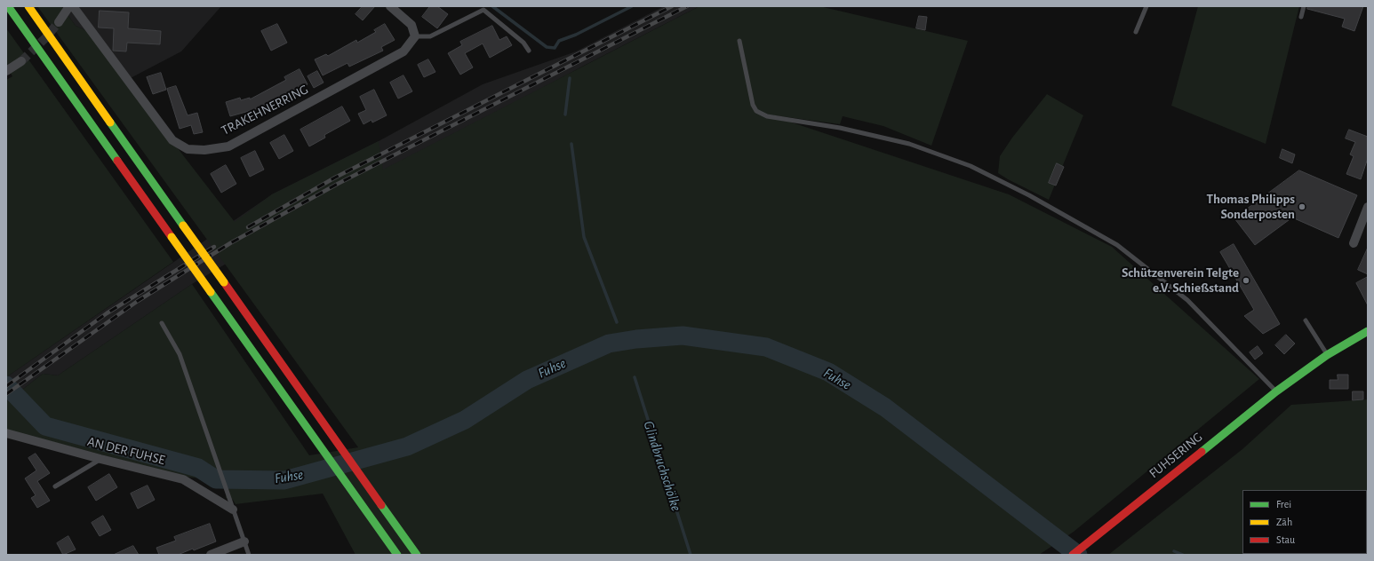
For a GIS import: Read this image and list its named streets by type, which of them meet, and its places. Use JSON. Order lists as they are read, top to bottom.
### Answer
{
  "streets": {
    "main road": ["FUHSERING"],
    "street": ["TRAKEHNERRING", "AN DER FUHSE"]
  },
  "water": ["Fuhse", "Glindbruchschölke"],
  "places": ["Thomas Philipps Sonderposten", "Schützenverein Telgte e.V. Schießstand"],
  "legend": ["Frei", "Zäh", "Stau"]
}
